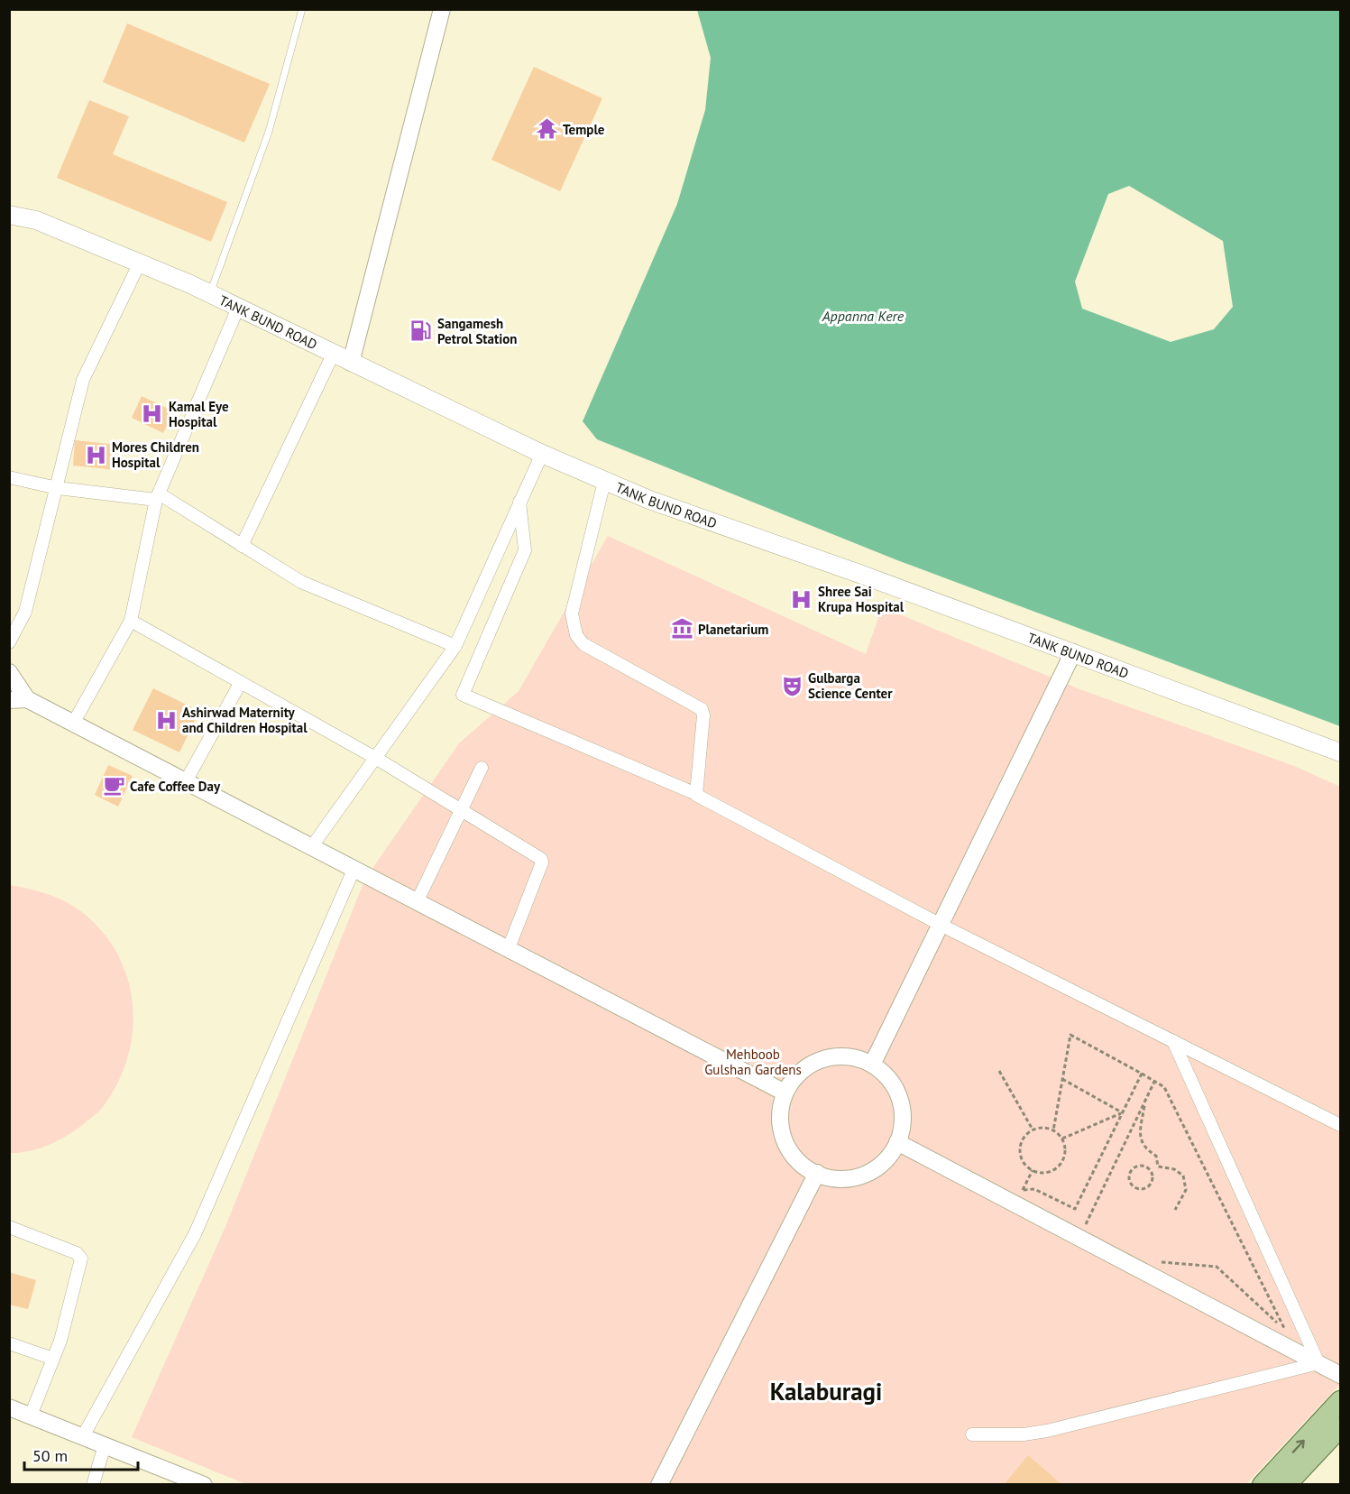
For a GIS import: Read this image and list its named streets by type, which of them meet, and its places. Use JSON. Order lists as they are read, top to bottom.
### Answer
{
  "streets": {
    "main road": ["TANK BUND ROAD"]
  },
  "districts": ["Kalaburagi"],
  "water": ["Appanna Kere"],
  "parks": ["Mehboob Gulshan Gardens"],
  "places": {
    "temple": ["Temple"],
    "fuel station": ["Sangamesh Petrol Station"],
    "hospital": [
      "Kamal Eye Hospital",
      "Mores Children Hospital",
      "Shree Sai Krupa Hospital",
      "Ashirwad Maternity and Children Hospital"
    ],
    "museum": ["Planetarium"],
    "theatre": ["Gulbarga Science Center"],
    "cafe": ["Cafe Coffee Day"]
  },
  "scale_bar": "50 m"
}
